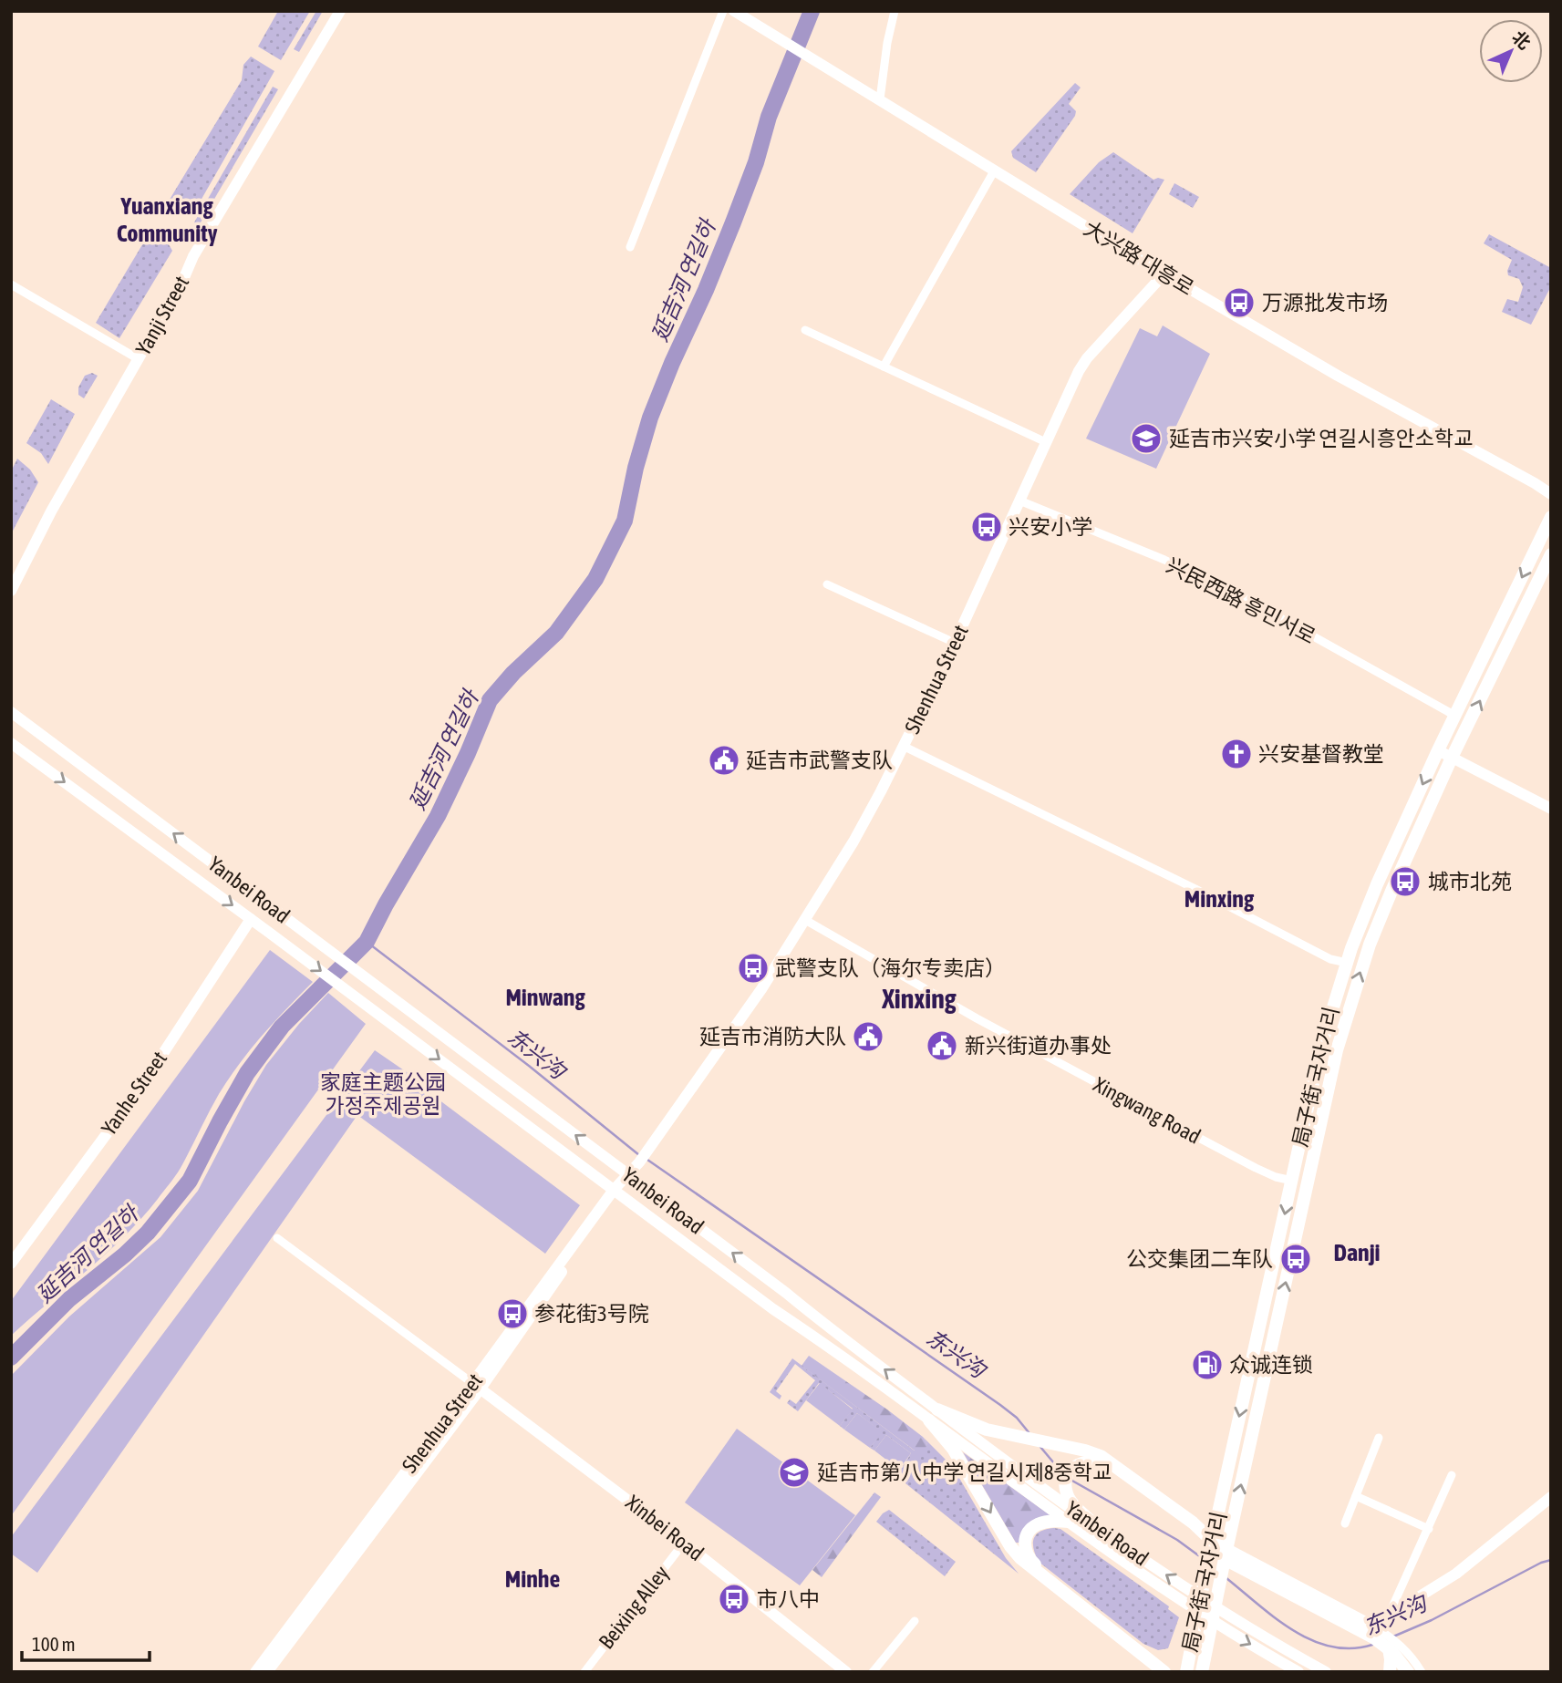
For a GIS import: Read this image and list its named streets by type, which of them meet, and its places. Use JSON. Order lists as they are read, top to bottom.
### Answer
{
  "streets": {
    "main road": [
      "大兴路 대흥로",
      "Yanji Street",
      "Shenhua Street",
      "Yanbei Road",
      "局子街 국자거리",
      "Yanhe Street",
      "Xinbei Road"
    ],
    "street": ["兴民西路 흥민서로", "Xingwang Road", "Beixing Alley"]
  },
  "crossings": [
    ["大兴路 대흥로", "Shenhua Street"],
    ["兴民西路 흥민서로", "Shenhua Street"],
    ["兴民西路 흥민서로", "局子街 국자거리"],
    ["Shenhua Street", "Yanbei Road"],
    ["Shenhua Street", "Xingwang Road"],
    ["Shenhua Street", "Xinbei Road"],
    ["Yanbei Road", "Yanhe Street"],
    ["局子街 국자거리", "Xingwang Road"],
    ["Xinbei Road", "Beixing Alley"]
  ],
  "districts": [
    "Yuanxiang Community",
    "Minxing",
    "Minwang",
    "Xinxing",
    "Danji",
    "Minhe"
  ],
  "water": ["延吉河 연길하", "东兴沟"],
  "parks": ["家庭主题公园 가정주제공원"],
  "places": {
    "bus stop": [
      "万源批发市场",
      "兴安小学",
      "城市北苑",
      "武警支队（海尔专卖店）",
      "公交集团二车队",
      "参花街3号院",
      "市八中"
    ],
    "school or university": ["延吉市兴安小学 연길시흥안소학교", "延吉市第八中学 연길시제8중학교"],
    "church": ["兴安基督教堂"],
    "public building": ["延吉市武警支队", "延吉市消防大队", "新兴街道办事处"],
    "fuel station": ["众诚连锁"]
  },
  "scale_bar": "100 m",
  "north": "top right"
}
